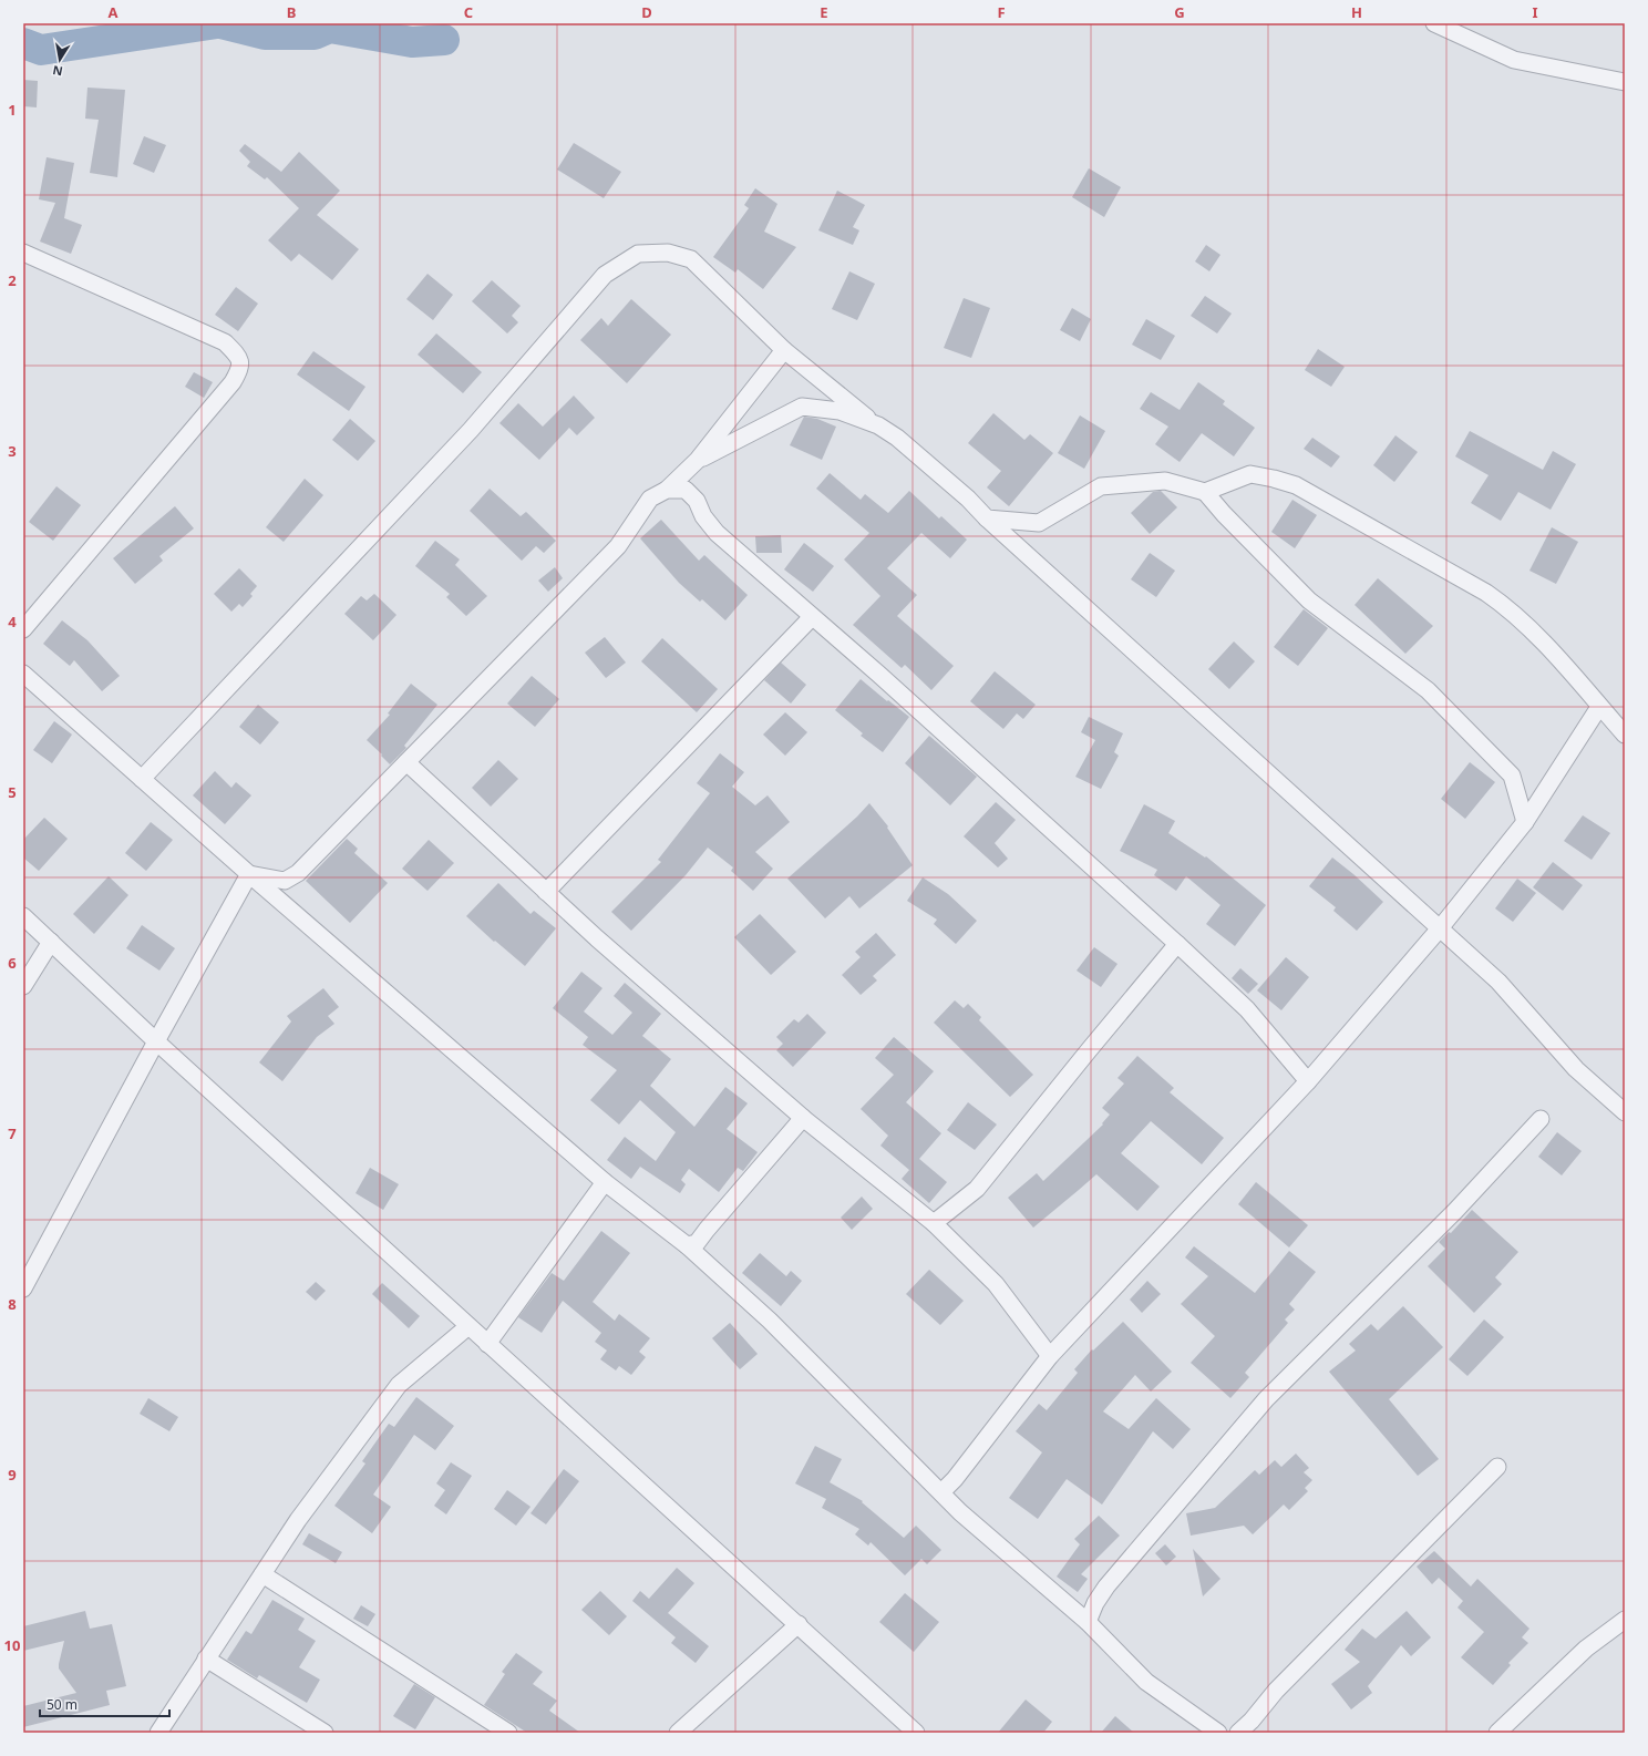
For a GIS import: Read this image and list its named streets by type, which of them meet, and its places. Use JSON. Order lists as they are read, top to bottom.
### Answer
{
  "scale_bar": "50 m",
  "north": "bottom",
  "grid": {
    "columns": [
      "A",
      "B",
      "C",
      "D",
      "E",
      "F",
      "G",
      "H",
      "I"
    ],
    "rows": [
      "1",
      "2",
      "3",
      "4",
      "5",
      "6",
      "7",
      "8",
      "9",
      "10"
    ]
  }
}
